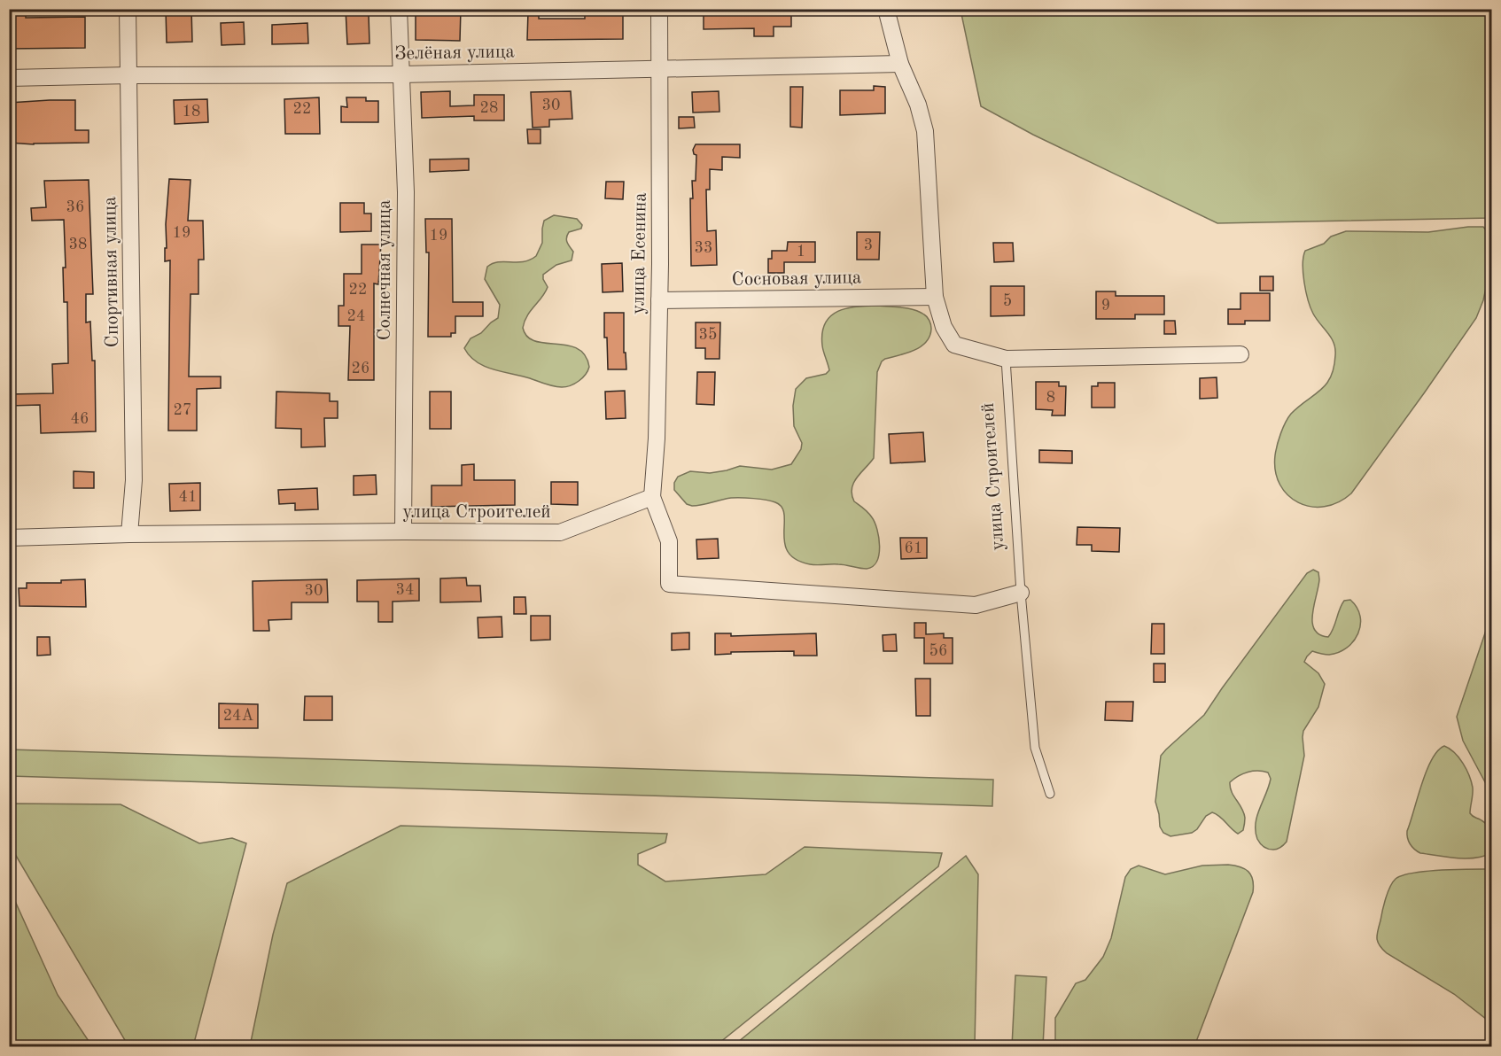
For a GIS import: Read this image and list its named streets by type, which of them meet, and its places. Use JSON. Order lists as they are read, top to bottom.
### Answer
{
  "streets": {
    "street": [
      "Зелёная улица",
      "улица Есенина",
      "Солнечная улица",
      "Спортивная улица",
      "Сосновая улица",
      "улица Строителей"
    ]
  },
  "crossings": [
    ["Зелёная улица", "улица Есенина"],
    ["Зелёная улица", "Солнечная улица"],
    ["Зелёная улица", "Спортивная улица"],
    ["улица Есенина", "Сосновая улица"],
    ["улица Есенина", "улица Строителей"],
    ["Солнечная улица", "улица Строителей"],
    ["Спортивная улица", "улица Строителей"]
  ],
  "house_numbers": [
    "30",
    "28",
    "22",
    "18",
    "36",
    "19",
    "19",
    "38",
    "3",
    "33",
    "1",
    "22",
    "5",
    "9",
    "24",
    "35",
    "26",
    "8",
    "27",
    "46",
    "41",
    "61",
    "34",
    "30",
    "56",
    "24А"
  ]
}
